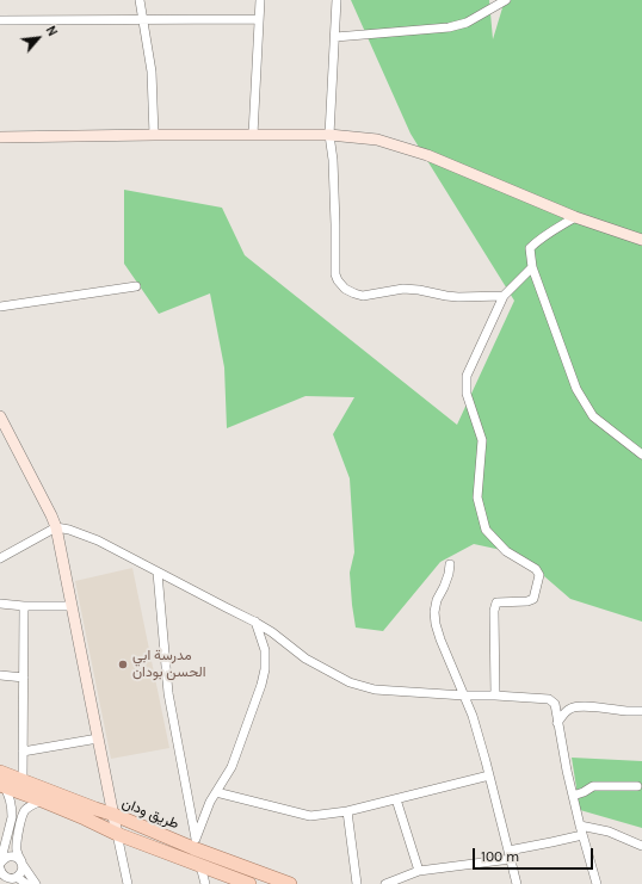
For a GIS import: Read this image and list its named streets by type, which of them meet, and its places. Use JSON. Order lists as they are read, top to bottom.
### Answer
{
  "streets": {
    "main road": ["طريق ودان"]
  },
  "places": ["مدرسة ابي الحسن بودان"],
  "scale_bar": "100 m",
  "north": "top right"
}
